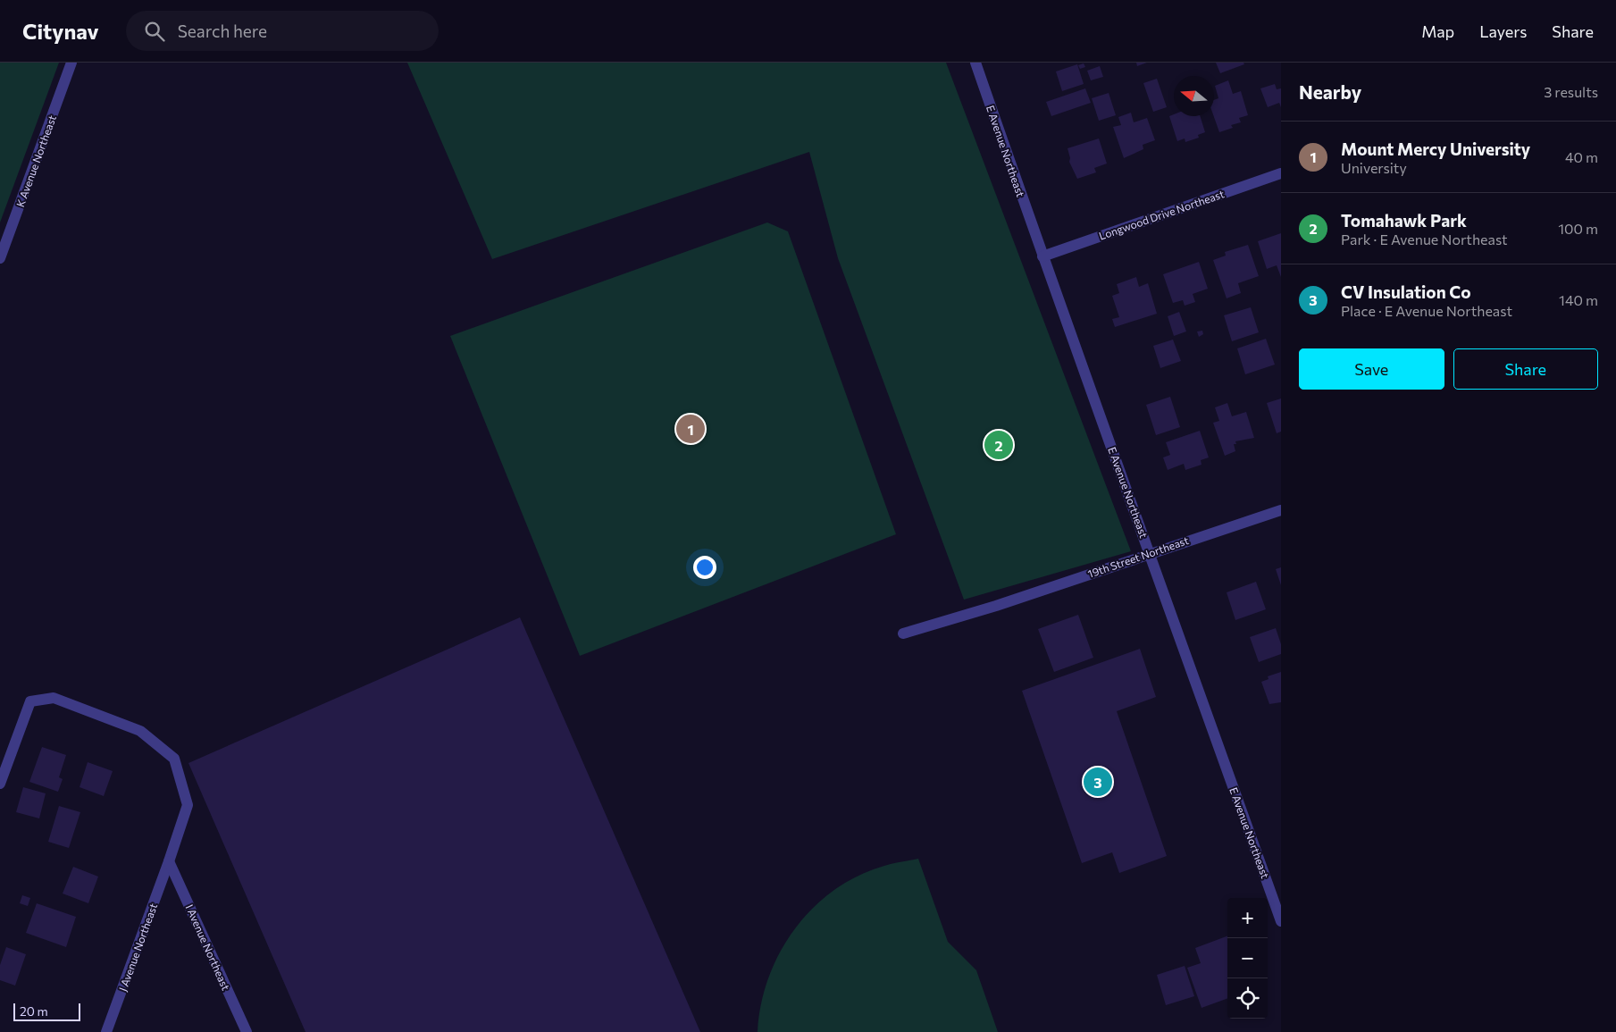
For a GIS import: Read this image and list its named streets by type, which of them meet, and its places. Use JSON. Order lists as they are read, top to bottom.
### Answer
{
  "streets": {
    "street": [
      "E Avenue Northeast",
      "K Avenue Northeast",
      "Longwood Drive Northeast",
      "19th Street Northeast",
      "J Avenue Northeast",
      "I Avenue Northeast"
    ]
  },
  "crossings": [
    ["E Avenue Northeast", "Longwood Drive Northeast"],
    ["E Avenue Northeast", "19th Street Northeast"],
    ["J Avenue Northeast", "I Avenue Northeast"]
  ],
  "scale_bar": "20 m",
  "north": "left",
  "page": {
    "header": "Citynav",
    "search": "Search here",
    "nav": ["Map", "Layers", "Share"],
    "heading": ["Nearby", "3 results"],
    "list": [
      {
        "mark": "1",
        "name": "Mount Mercy University",
        "note": "University",
        "value": "40 m"
      },
      {
        "mark": "2",
        "name": "Tomahawk Park",
        "note": "Park · E Avenue Northeast",
        "value": "100 m"
      },
      {
        "mark": "3",
        "name": "CV Insulation Co",
        "note": "Place · E Avenue Northeast",
        "value": "140 m"
      }
    ],
    "buttons": ["Save", "Share"],
    "pins": ["1", "2", "3"],
    "map_buttons": ["+", "−"],
    "scale": "20 m"
  }
}
